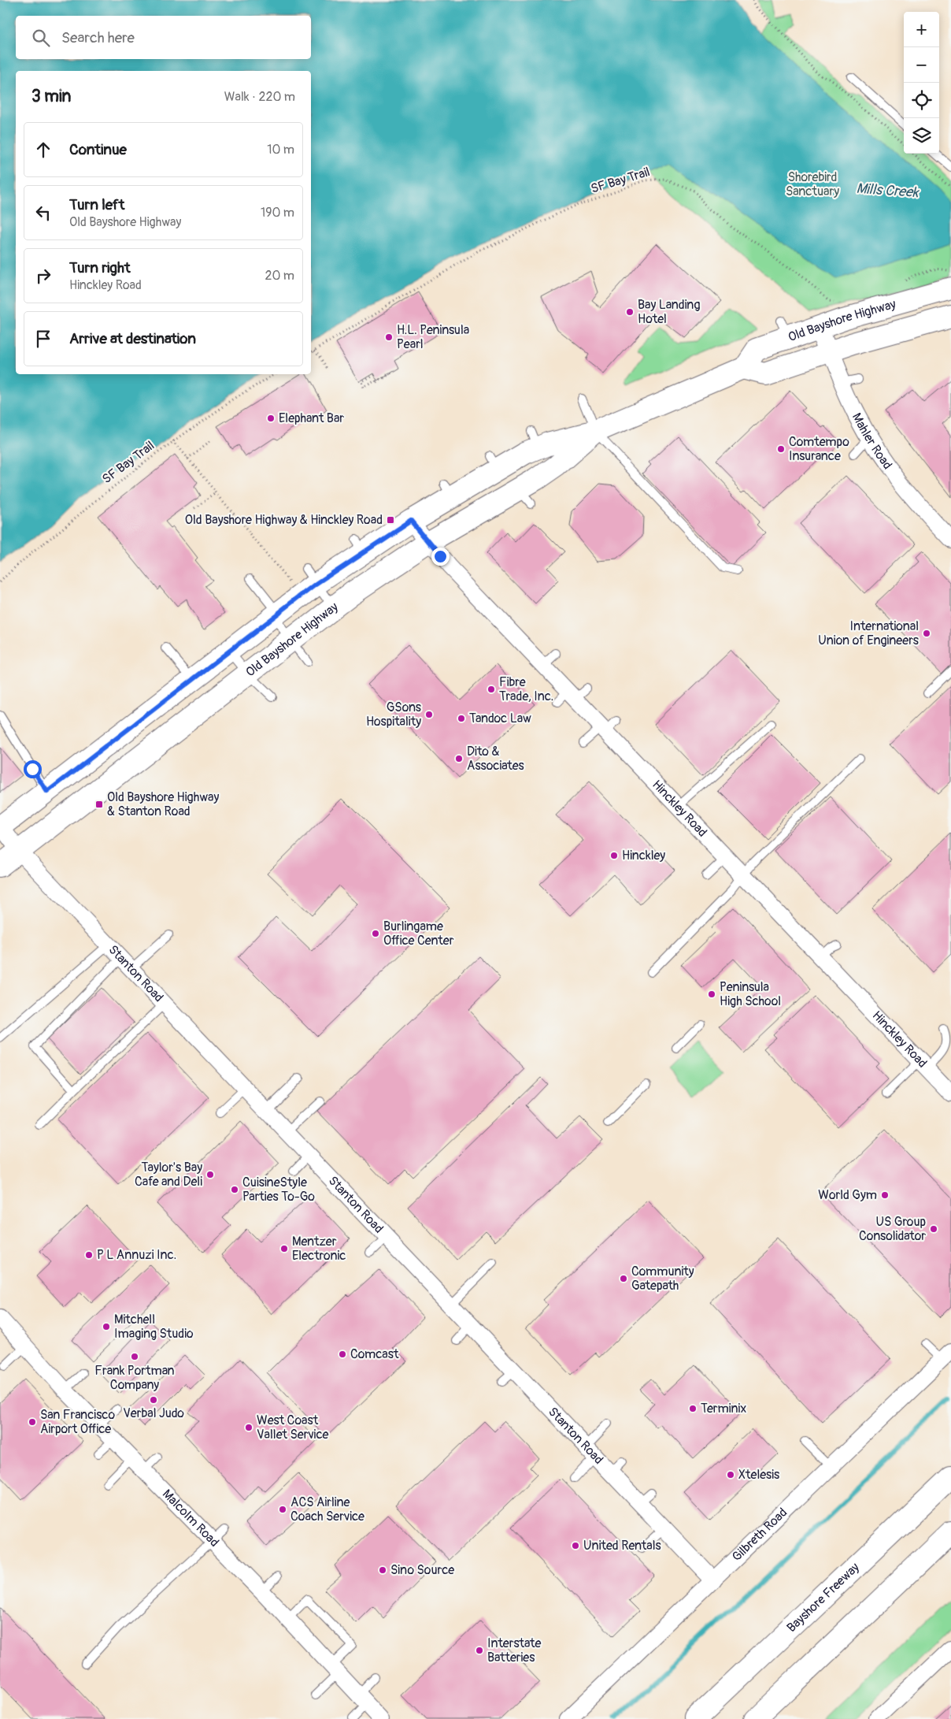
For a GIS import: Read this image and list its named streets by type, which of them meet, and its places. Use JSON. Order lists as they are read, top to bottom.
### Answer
{
  "streets": {
    "main road": ["Old Bayshore Highway", "Bayshore Freeway"],
    "street": [
      "Mahler Road",
      "Hinckley Road",
      "Stanton Road",
      "Malcolm Road",
      "Gilbreth Road"
    ],
    "path": ["SF Bay Trail"]
  },
  "crossings": [
    ["Old Bayshore Highway", "Mahler Road"],
    ["Old Bayshore Highway", "Hinckley Road"],
    ["Old Bayshore Highway", "Stanton Road"],
    ["Stanton Road", "Gilbreth Road"]
  ],
  "water": ["Mills Creek"],
  "parks": ["Shorebird Sanctuary"],
  "places": {
    "other": [
      "Bay Landing Hotel",
      "H.L. Peninsula Pearl",
      "Elephant Bar",
      "Comtempo Insurance",
      "International Union of Engineers",
      "Fibre Trade, Inc.",
      "GSons Hospitality",
      "Tandoc Law",
      "Dito & Associates",
      "Hinckley",
      "Burlingame Office Center",
      "Peninsula High School",
      "Taylor's Bay Cafe and Deli",
      "CuisineStyle Parties To-Go",
      "World Gym",
      "US Group Consolidator",
      "Mentzer Electronic",
      "P L Annuzi Inc.",
      "Community Gatepath",
      "Mitchell Imaging Studio",
      "Comcast",
      "Frank Portman Company",
      "Verbal Judo",
      "Terminix",
      "San Francisco Airport Office",
      "West Coast Vallet Service",
      "Xtelesis",
      "ACS Airline Coach Service",
      "United Rentals",
      "Sino Source",
      "Interstate Batteries"
    ],
    "transit": ["Old Bayshore Highway & Hinckley Road", "Old Bayshore Highway & Stanton Road"]
  },
  "page": {
    "map_buttons": ["+", "−"],
    "search": "Search here",
    "heading": ["3 min", "Walk · 220 m"],
    "list": [
      ["Continue", "10 m"],
      ["Turn left", "Old Bayshore Highway", "190 m"],
      ["Turn right", "Hinckley Road", "20 m"],
      "Arrive at destination"
    ]
  }
}
